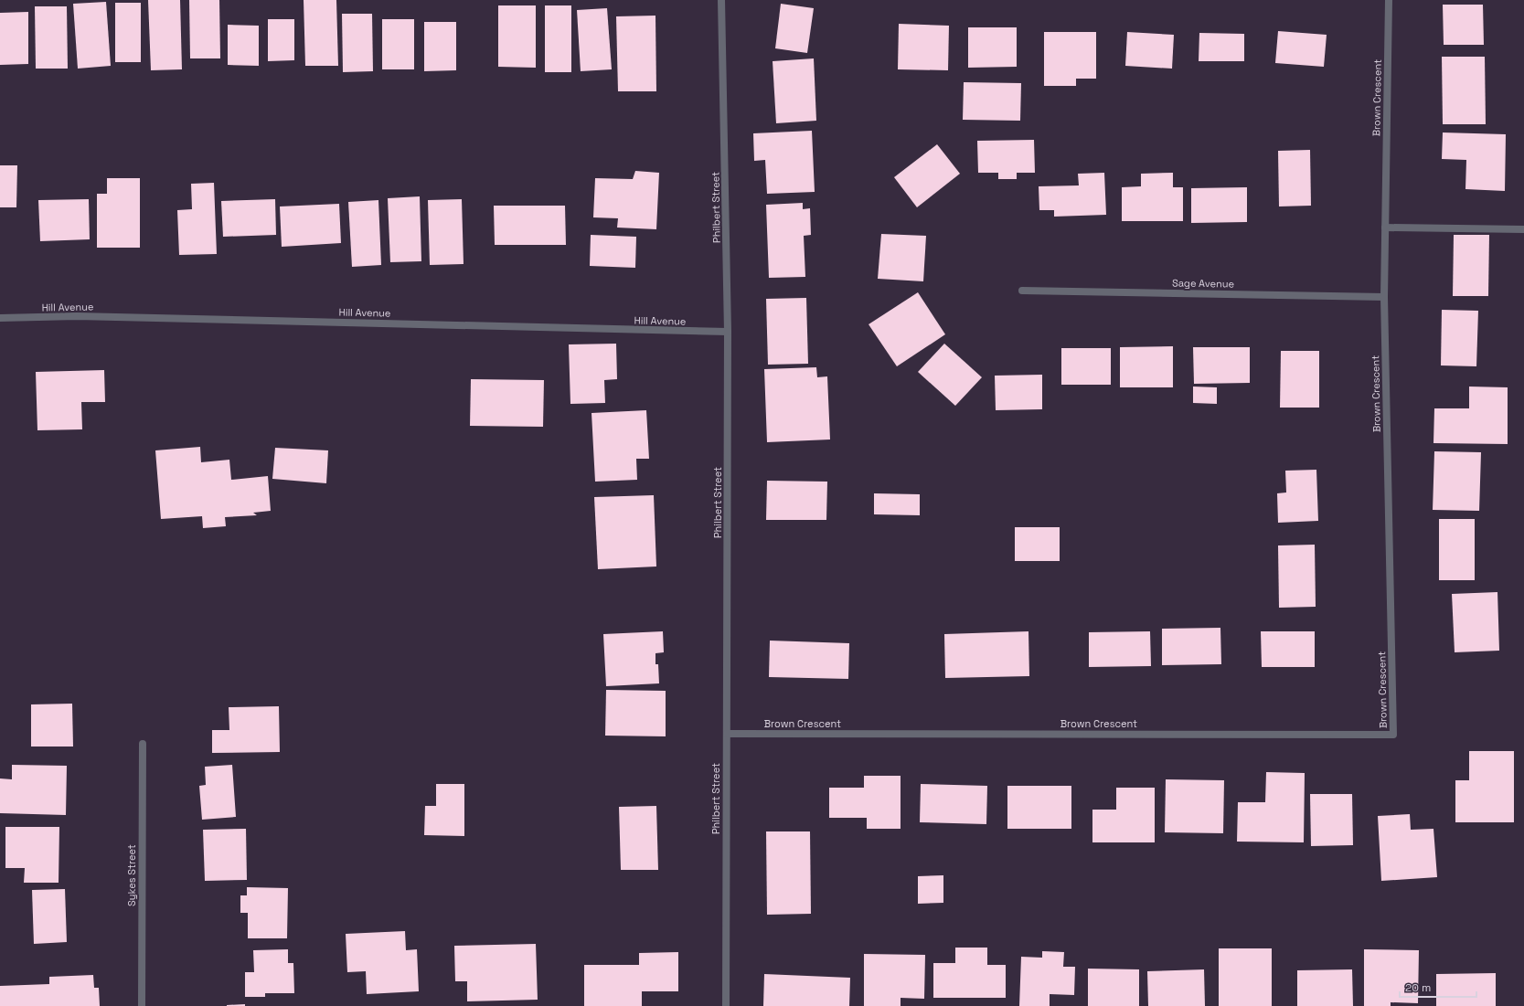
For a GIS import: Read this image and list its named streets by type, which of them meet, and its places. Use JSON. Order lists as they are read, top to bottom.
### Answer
{
  "streets": {
    "street": [
      "Brown Crescent",
      "Philbert Street",
      "Sage Avenue",
      "Hill Avenue",
      "Sykes Street"
    ]
  },
  "crossings": [
    ["Brown Crescent", "Philbert Street"],
    ["Brown Crescent", "Sage Avenue"],
    ["Philbert Street", "Hill Avenue"]
  ],
  "scale_bar": "20 m"
}
